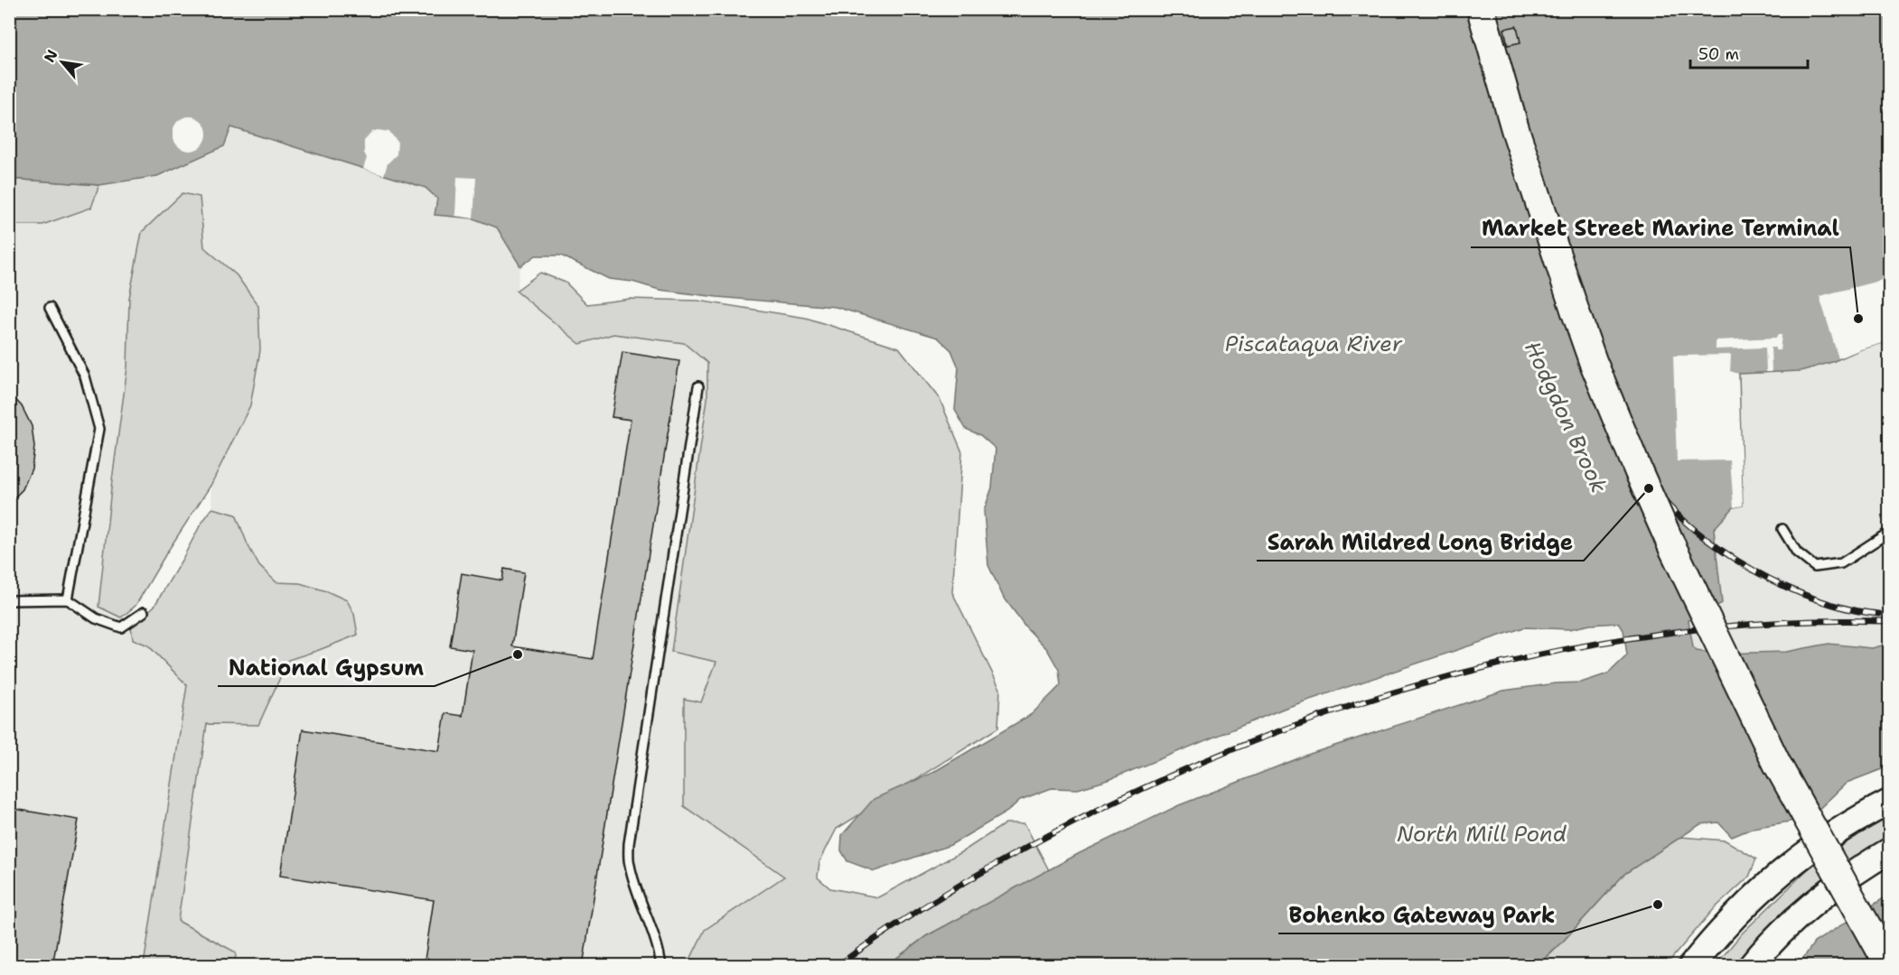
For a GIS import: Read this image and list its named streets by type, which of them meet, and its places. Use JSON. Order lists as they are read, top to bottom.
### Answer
{
  "water": ["Piscataqua River", "Hodgdon Brook", "North Mill Pond"],
  "places": [
    "Market Street Marine Terminal",
    "Sarah Mildred Long Bridge",
    "National Gypsum",
    "Bohenko Gateway Park"
  ],
  "scale_bar": "50 m",
  "north": "top left"
}
